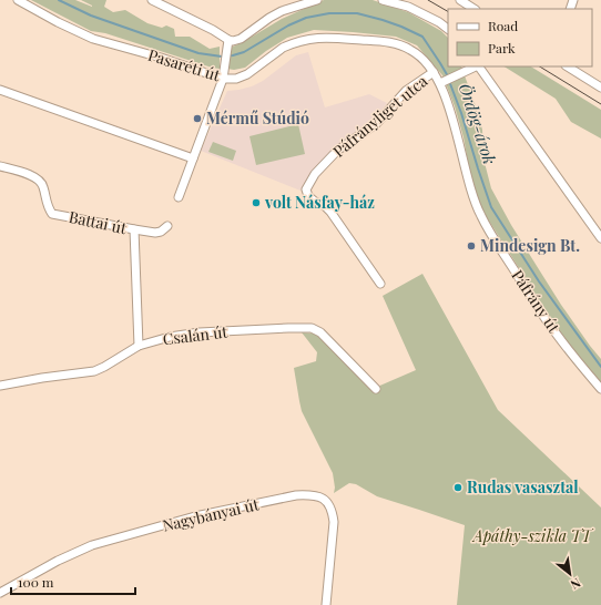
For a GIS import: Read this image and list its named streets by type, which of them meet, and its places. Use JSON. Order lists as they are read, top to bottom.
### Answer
{
  "streets": {
    "street": [
      "Pasaréti út",
      "Páfrányliget utca",
      "Battai út",
      "Páfrány út",
      "Csalán út",
      "Nagybányai út"
    ]
  },
  "crossings": [
    ["Pasaréti út", "Páfrányliget utca"],
    ["Pasaréti út", "Páfrány út"],
    ["Battai út", "Csalán út"]
  ],
  "water": ["Ördög-árok"],
  "parks": ["Apáthy-szikla TT"],
  "places": [
    "Mérmű Stúdió",
    "volt Násfay-ház",
    "Mindesign Bt.",
    "Rudas vasasztal"
  ],
  "legend": ["Road", "Park"],
  "scale_bar": "100 m",
  "north": "bottom right"
}
